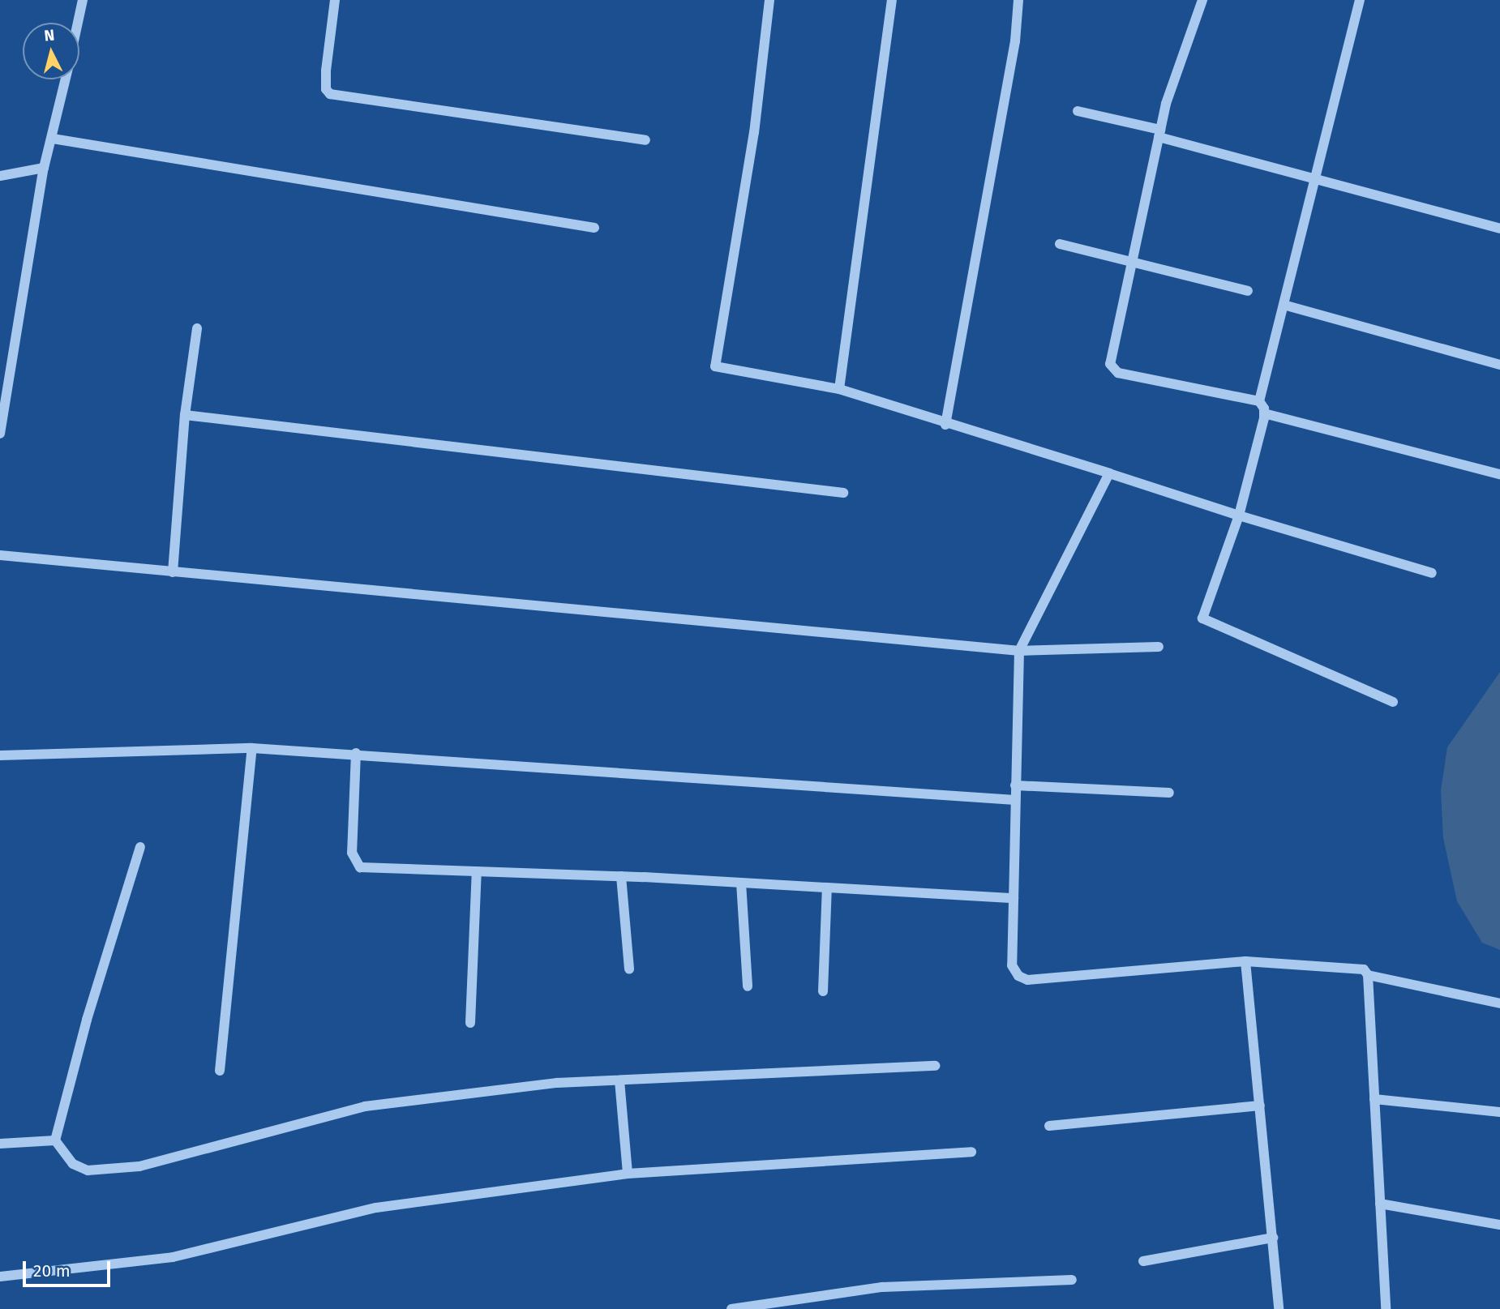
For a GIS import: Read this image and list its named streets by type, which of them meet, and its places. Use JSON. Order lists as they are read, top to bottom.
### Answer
{
  "scale_bar": "20 m",
  "north": "top"
}
